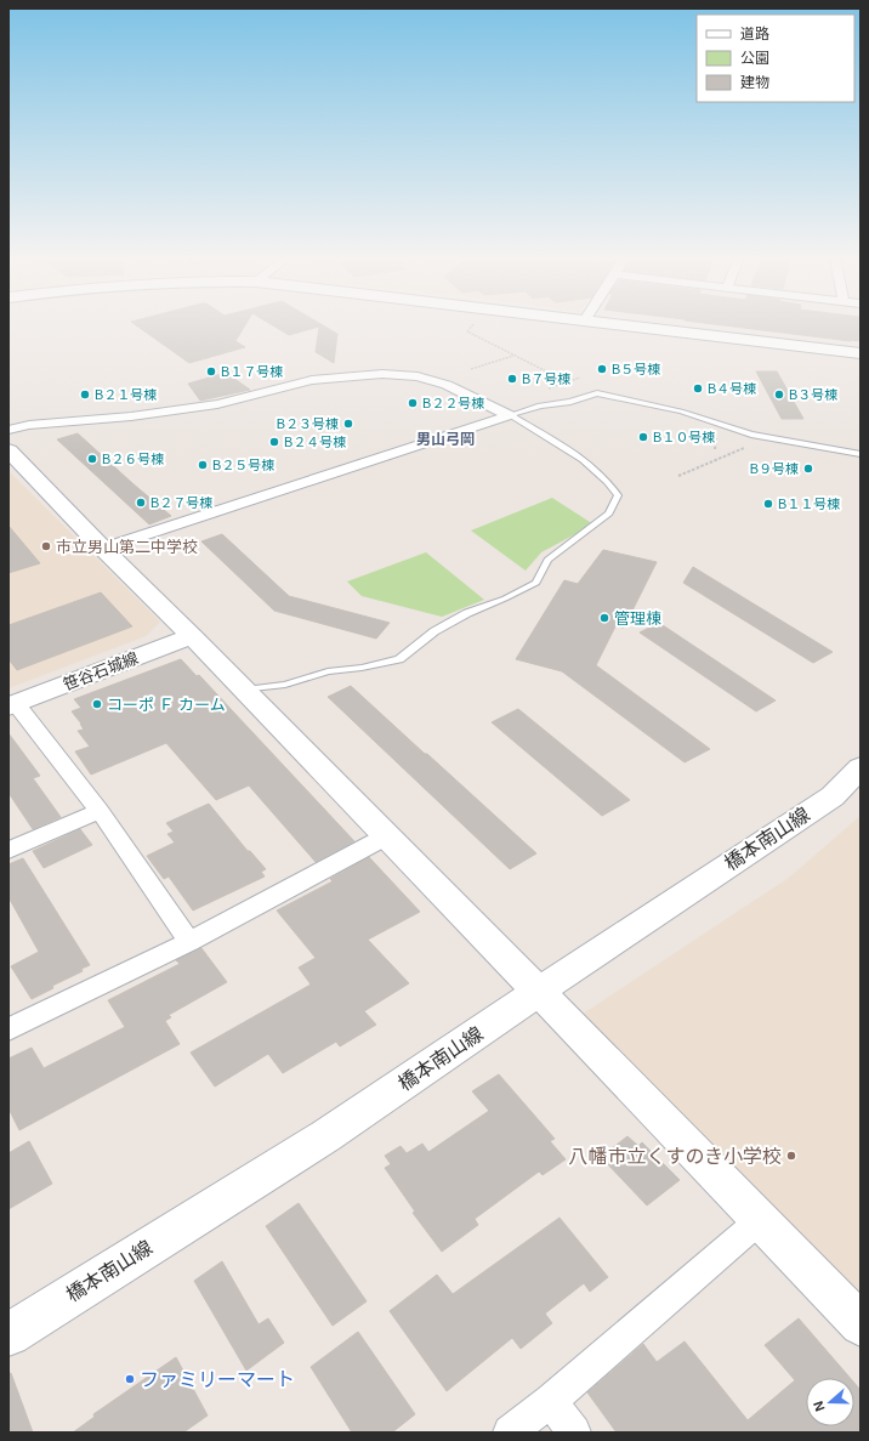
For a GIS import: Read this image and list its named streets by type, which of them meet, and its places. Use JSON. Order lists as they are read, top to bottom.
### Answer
{
  "streets": {
    "street": ["笹谷石城線", "橋本南山線"]
  },
  "districts": ["男山弓岡"],
  "places": [
    "B５号棟",
    "B１７号棟",
    "B７号棟",
    "B４号棟",
    "B２１号棟",
    "B３号棟",
    "B２２号棟",
    "B２３号棟",
    "B１０号棟",
    "B２４号棟",
    "B２６号棟",
    "B２５号棟",
    "B９号棟",
    "B２７号棟",
    "B１１号棟",
    "市立男山第二中学校",
    "管理棟",
    "コーポ Ｆ カーム",
    "八幡市立くすのき小学校",
    "ファミリーマート"
  ],
  "legend": ["道路", "公園", "建物"],
  "north": "left"
}
